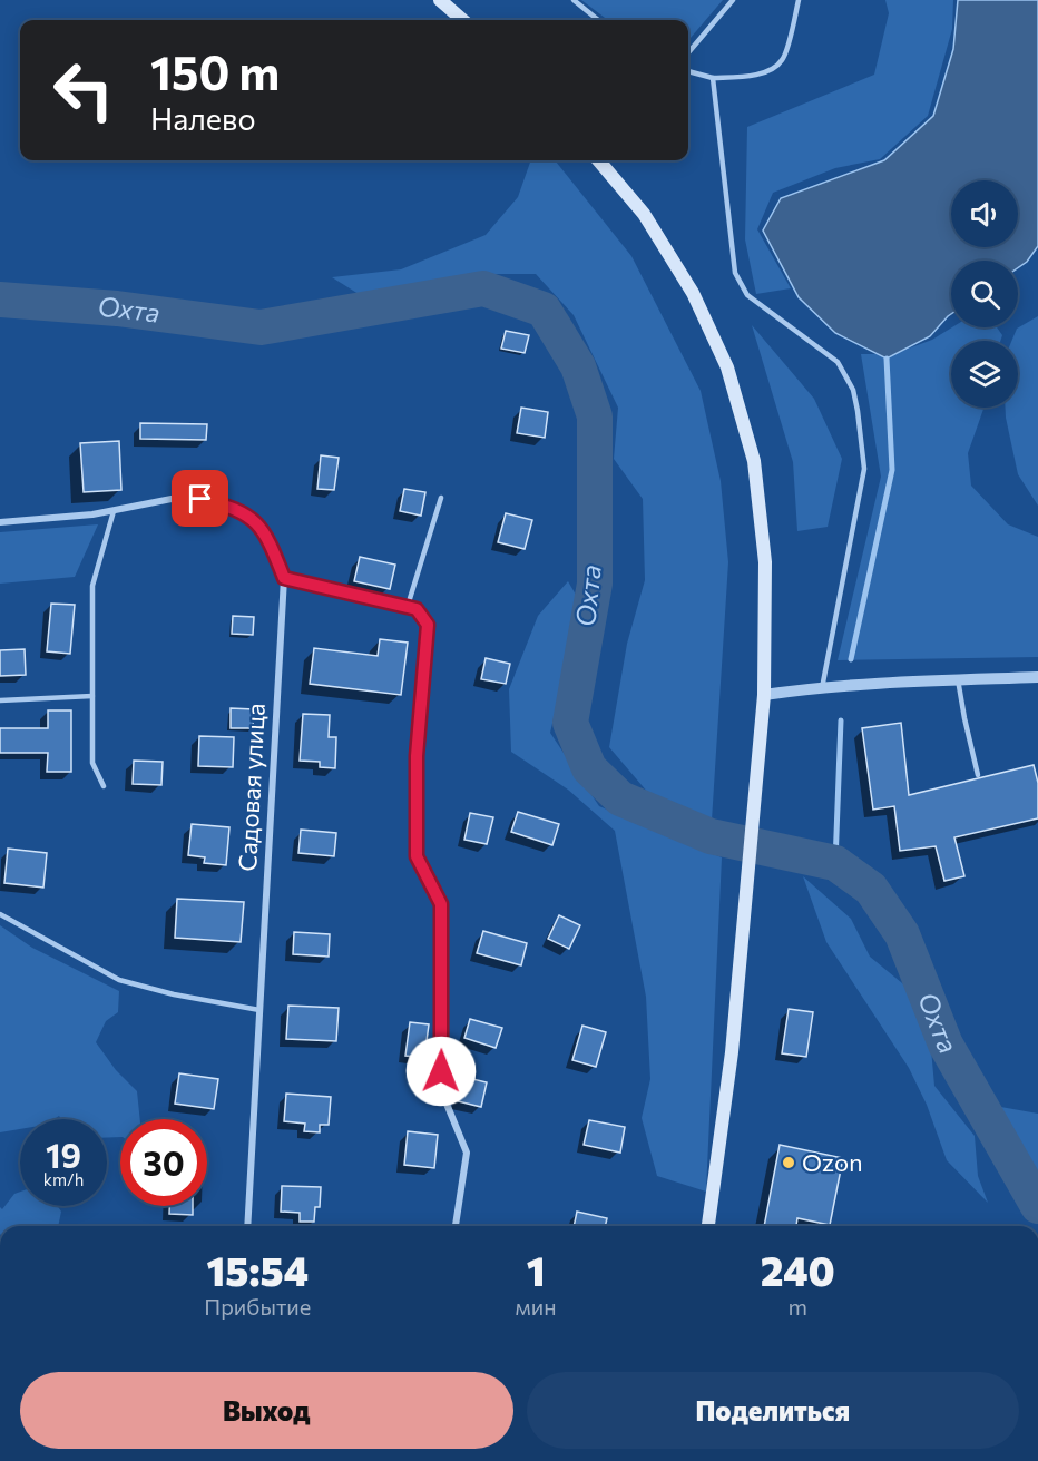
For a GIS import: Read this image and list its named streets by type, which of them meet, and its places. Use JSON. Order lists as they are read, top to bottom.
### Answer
{
  "streets": {
    "street": ["Садовая улица"]
  },
  "water": ["Охта"],
  "places": ["Ozon"],
  "page": {
    "turn": ["150 m", "Налево"],
    "speed": "19 km/h",
    "limit": "30",
    "eta": [
      "15:54",
      "Прибытие",
      "1",
      "мин",
      "240",
      "m"
    ],
    "buttons": ["Выход", "Поделиться"]
  }
}
